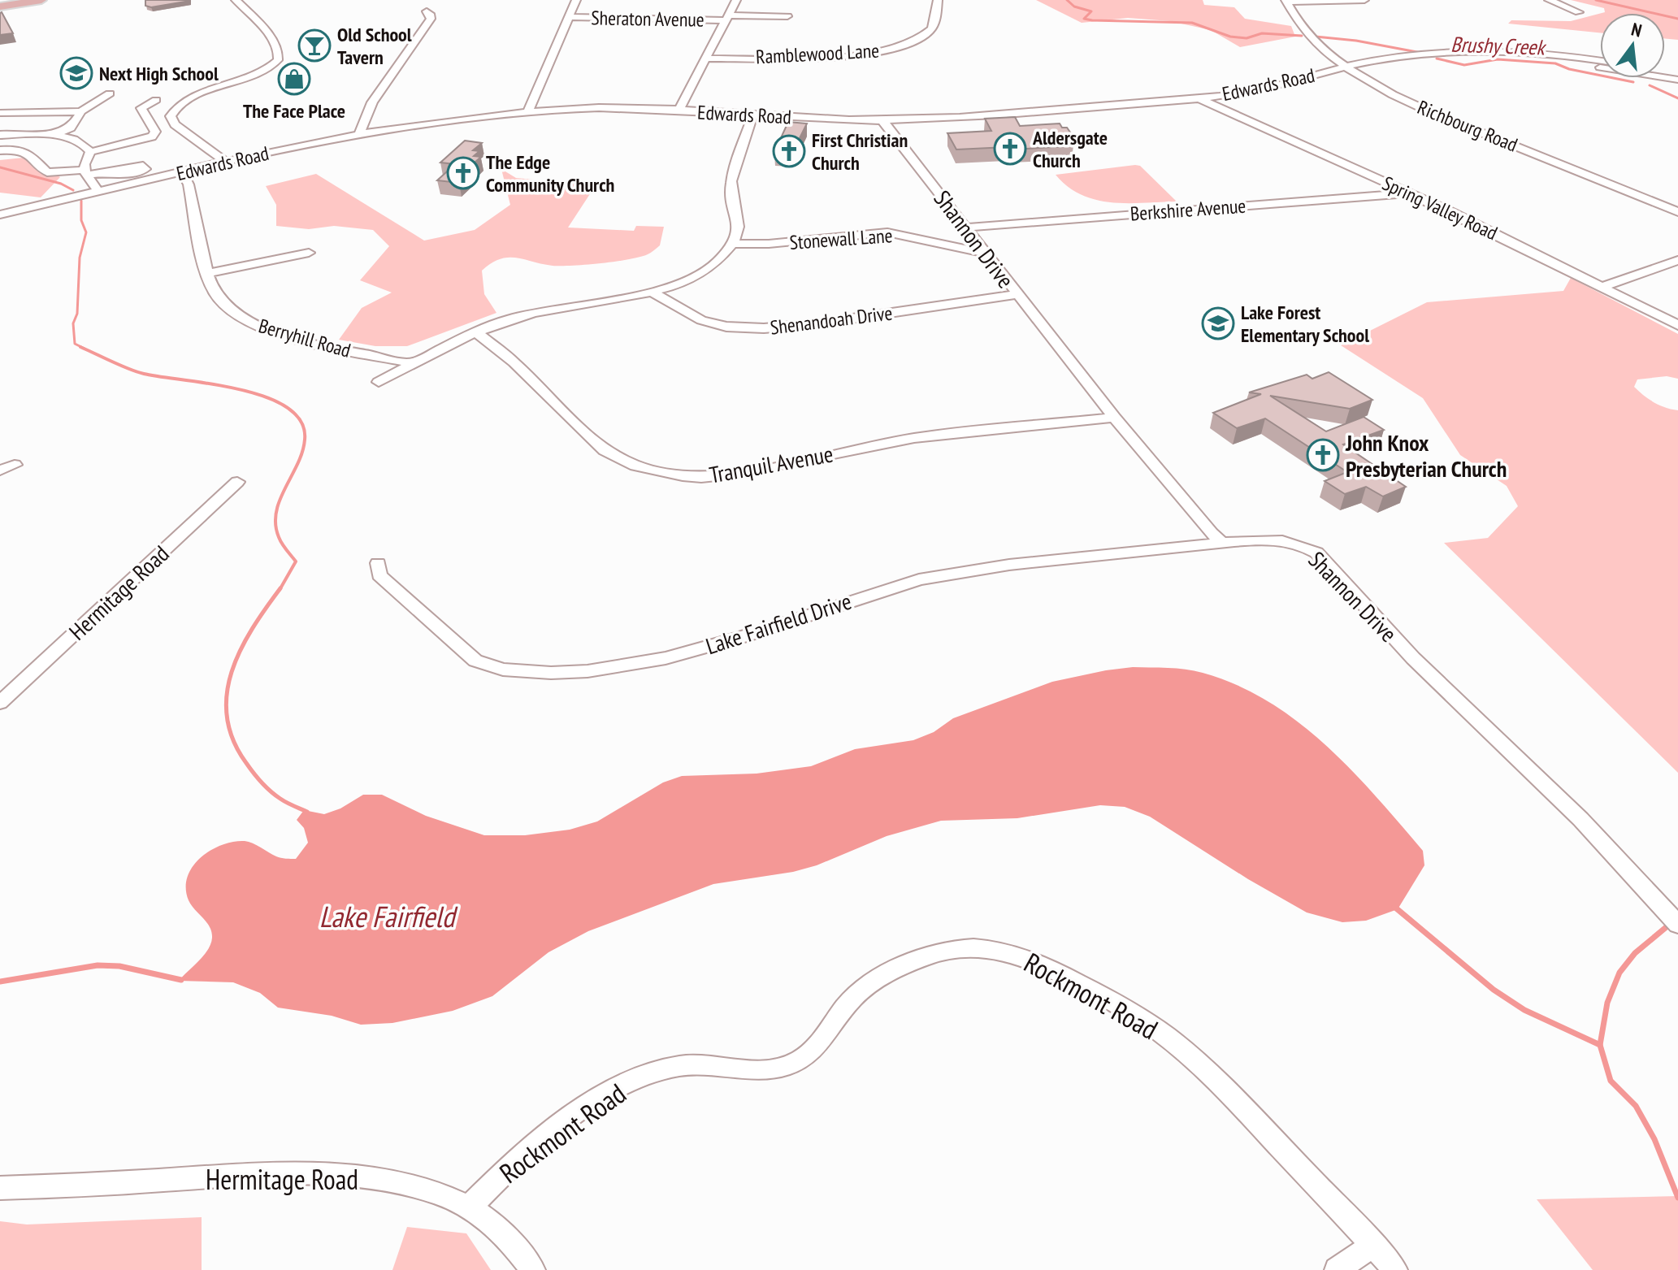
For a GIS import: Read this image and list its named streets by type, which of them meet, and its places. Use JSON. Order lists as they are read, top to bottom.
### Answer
{
  "streets": {
    "street": [
      "Sheraton Avenue",
      "Ramblewood Lane",
      "Edwards Road",
      "Richbourg Road",
      "Spring Valley Road",
      "Berkshire Avenue",
      "Stonewall Lane",
      "Shannon Drive",
      "Shenandoah Drive",
      "Berryhill Road",
      "Tranquil Avenue",
      "Hermitage Road",
      "Lake Fairfield Drive",
      "Rockmont Road"
    ]
  },
  "crossings": [
    ["Edwards Road", "Richbourg Road"],
    ["Edwards Road", "Spring Valley Road"],
    ["Edwards Road", "Shannon Drive"],
    ["Edwards Road", "Berryhill Road"],
    ["Spring Valley Road", "Berkshire Avenue"],
    ["Berkshire Avenue", "Shannon Drive"],
    ["Stonewall Lane", "Shannon Drive"],
    ["Shannon Drive", "Shenandoah Drive"],
    ["Shannon Drive", "Tranquil Avenue"],
    ["Shannon Drive", "Lake Fairfield Drive"],
    ["Hermitage Road", "Rockmont Road"]
  ],
  "water": ["Brushy Creek", "Lake Fairfield"],
  "places": {
    "bar": ["Old School Tavern"],
    "school or university": ["Next High School", "Lake Forest Elementary School"],
    "shop": ["The Face Place"],
    "church": [
      "Aldersgate Church",
      "First Christian Church",
      "The Edge Community Church",
      "John Knox Presbyterian Church"
    ]
  },
  "north": "top"
}
